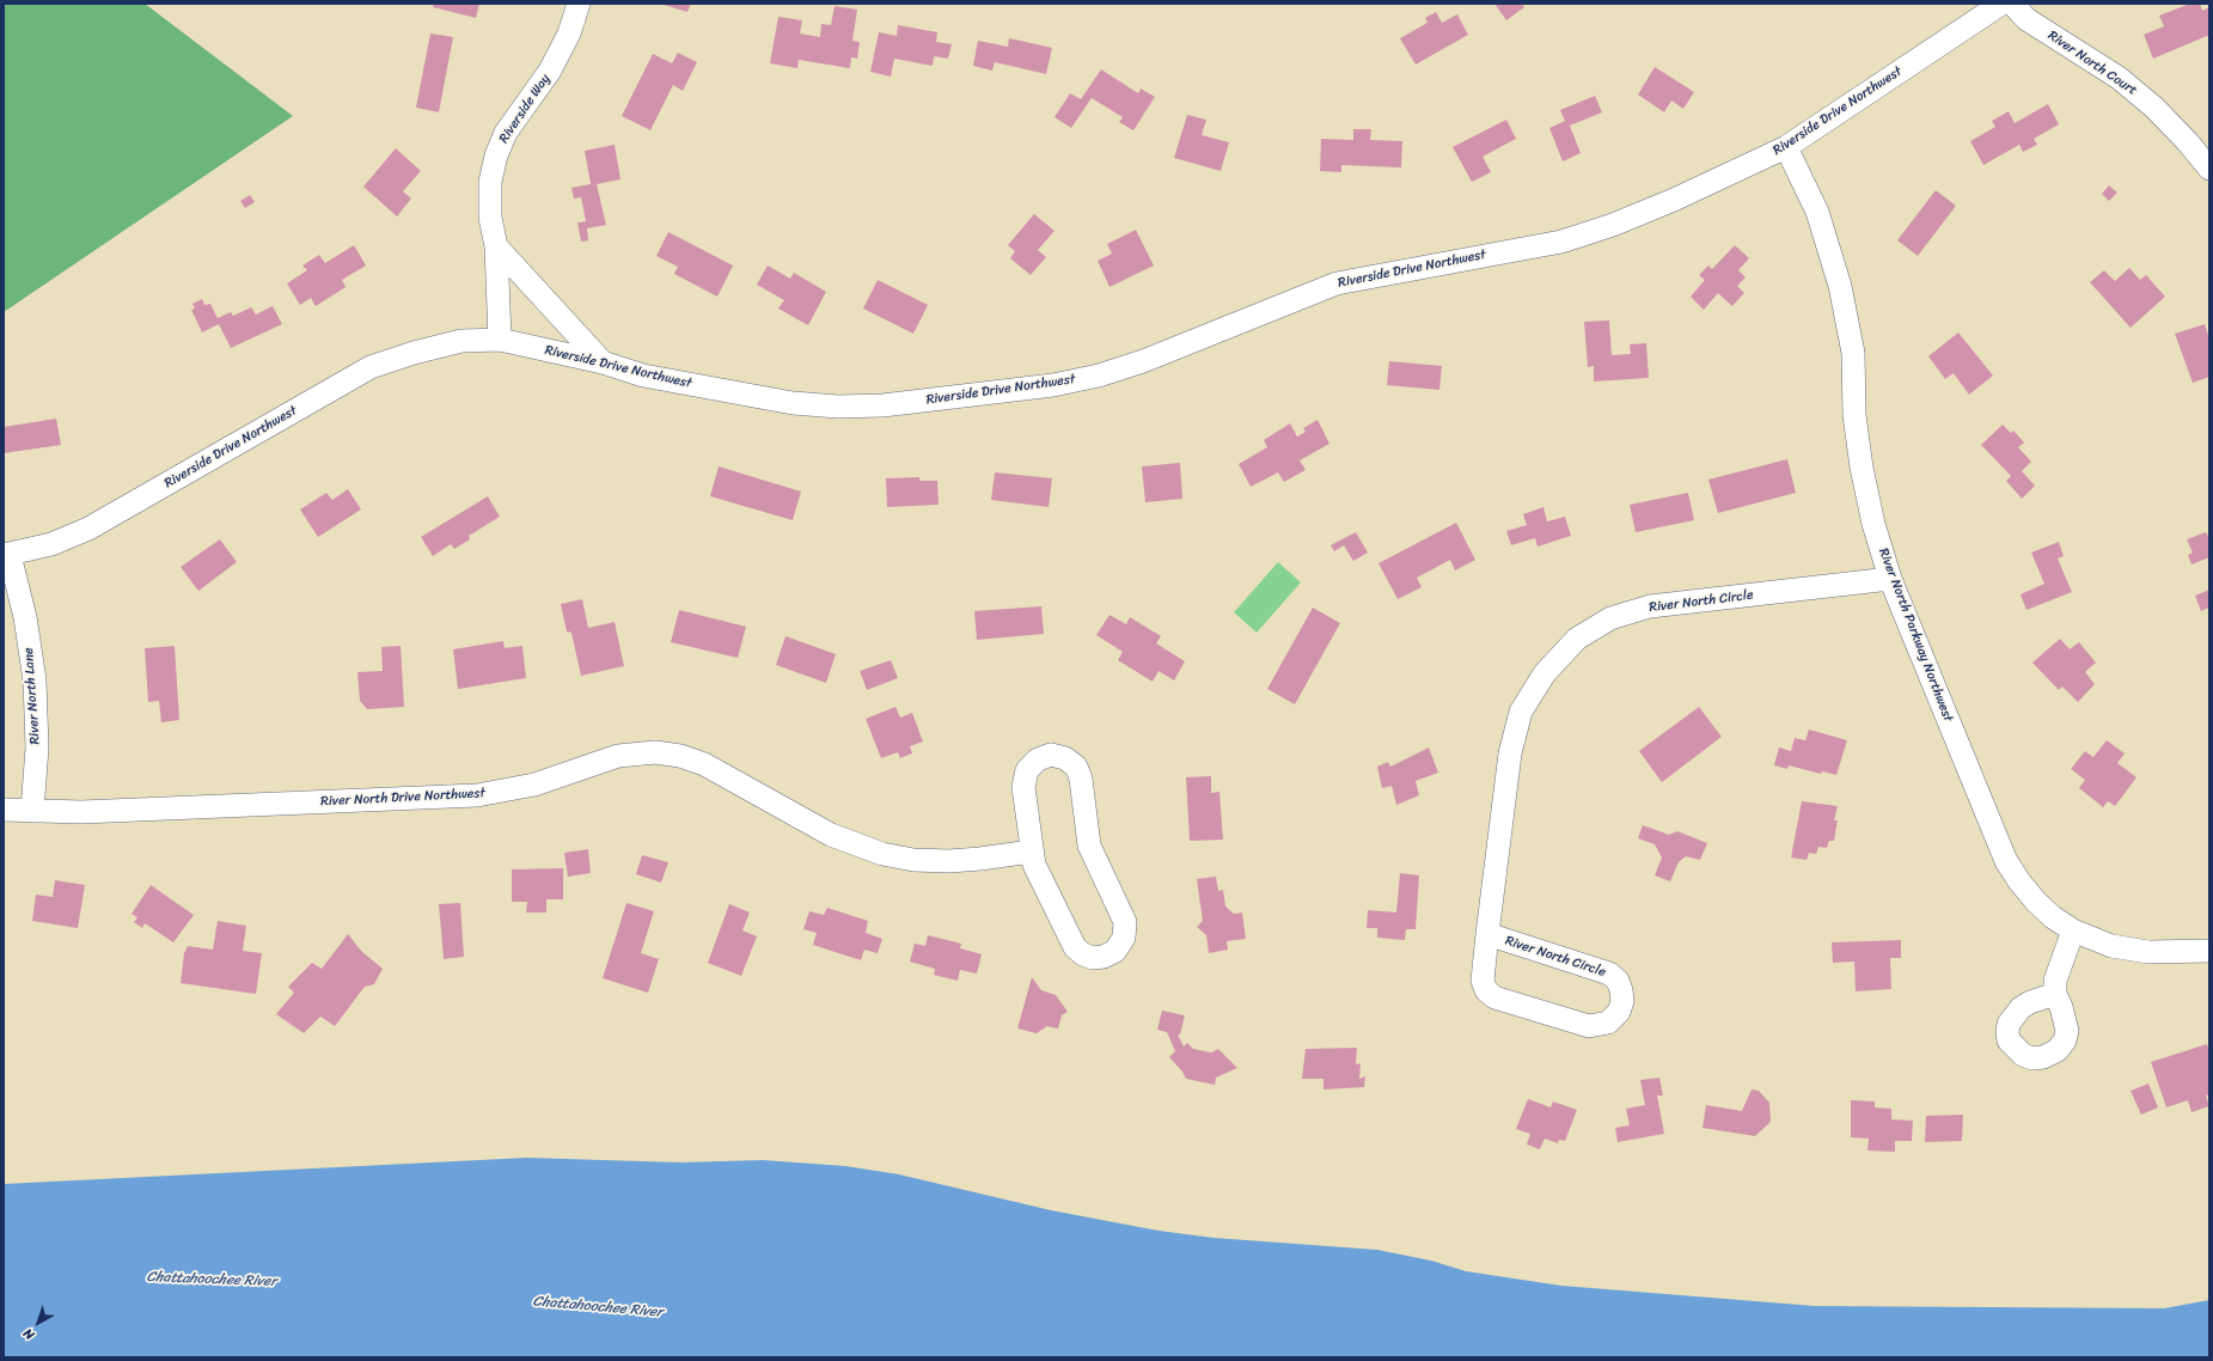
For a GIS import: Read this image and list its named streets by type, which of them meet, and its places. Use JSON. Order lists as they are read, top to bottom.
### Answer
{
  "streets": {
    "street": [
      "River North Court",
      "Riverside Way",
      "Riverside Drive Northwest",
      "River North Circle",
      "River North Parkway Northwest",
      "River North Lane",
      "River North Drive Northwest"
    ]
  },
  "crossings": [
    ["Riverside Way", "Riverside Drive Northwest"],
    ["Riverside Drive Northwest", "River North Parkway Northwest"],
    ["Riverside Drive Northwest", "River North Lane"],
    ["River North Circle", "River North Parkway Northwest"],
    ["River North Lane", "River North Drive Northwest"]
  ],
  "water": ["Chattahoochee River"],
  "north": "bottom left"
}
